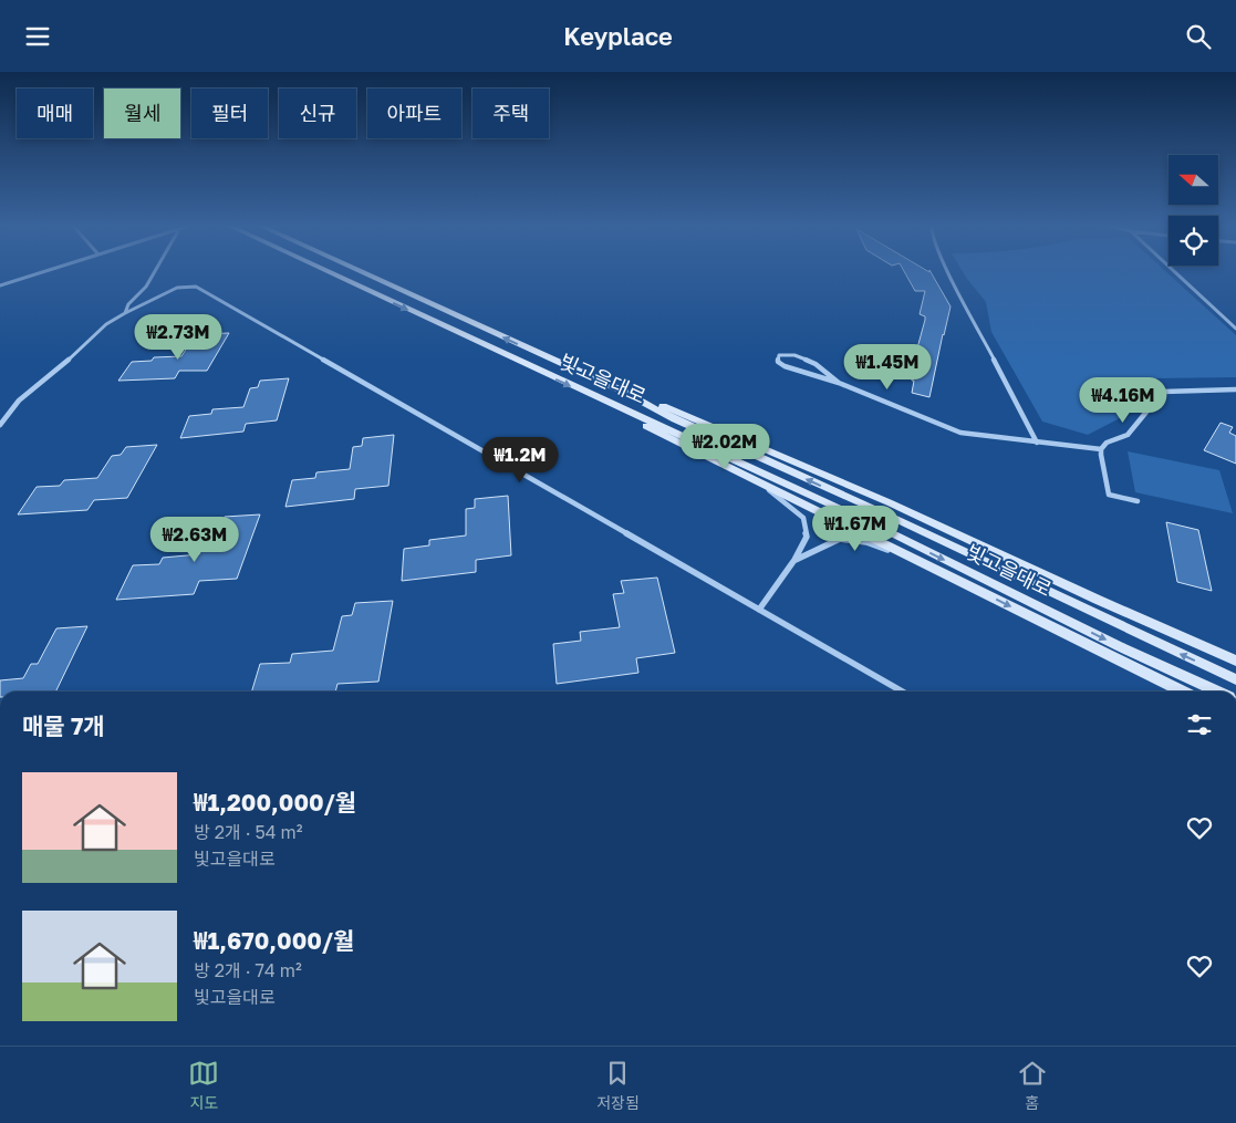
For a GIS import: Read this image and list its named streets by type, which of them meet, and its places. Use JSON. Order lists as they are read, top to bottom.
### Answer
{
  "streets": {
    "main road": ["빛고을대로"]
  },
  "north": "left",
  "page": {
    "header": "Keyplace",
    "chip": [
      "매매",
      "월세",
      "필터",
      "신규",
      "아파트",
      "주택"
    ],
    "price": [
      "₩2.73M",
      "₩1.45M",
      "₩4.16M",
      "₩2.02M",
      "₩1.2M",
      "₩1.67M",
      "₩2.63M"
    ],
    "heading": "매물 7개",
    "list": [
      {
        "name": "₩1,200,000/월",
        "note": "방 2개 · 54 m² · 빛고을대로"
      },
      {
        "name": "₩1,670,000/월",
        "note": "방 2개 · 74 m² · 빛고을대로"
      }
    ],
    "tabs": ["지도", "저장됨", "홈"]
  }
}
